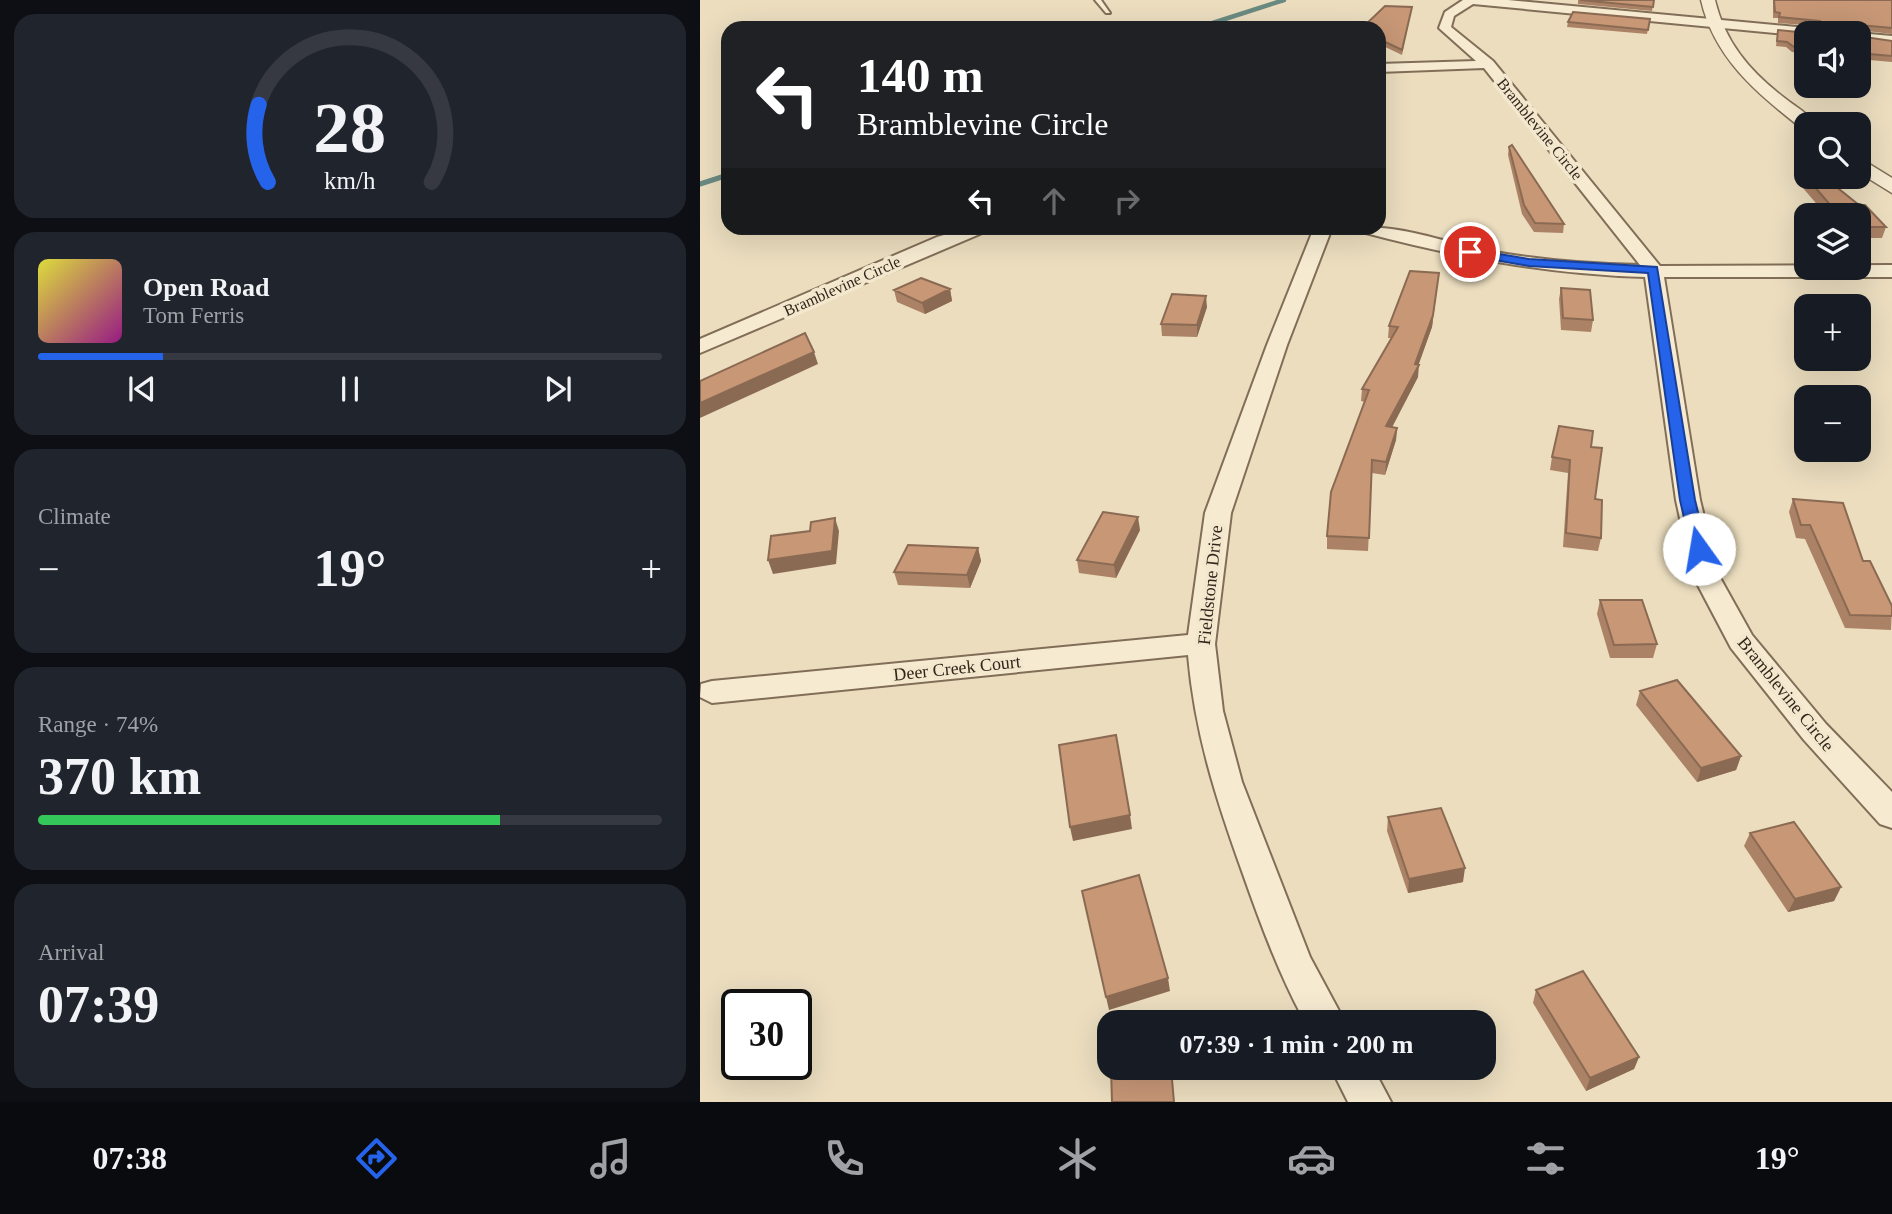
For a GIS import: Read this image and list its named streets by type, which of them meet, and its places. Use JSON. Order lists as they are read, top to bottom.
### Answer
{
  "streets": {
    "street": ["Bramblevine Circle", "Fieldstone Drive", "Deer Creek Court"]
  },
  "crossings": [
    ["Fieldstone Drive", "Deer Creek Court"]
  ],
  "page": {
    "map_buttons": ["+", "−"],
    "turn": ["140 m", "Bramblevine Circle"],
    "song": ["Open Road", "Tom Ferris"],
    "tile": [
      "Climate",
      ["Range · 74%", "370 km"],
      ["Arrival", "07:39"]
    ],
    "heat": ["−", "19°", "+"],
    "limit": "30",
    "trip": "07:39 · 1 min · 200 m",
    "tabs": ["07:38", "19°"],
    "gauge": ["28", "km/h"]
  }
}
